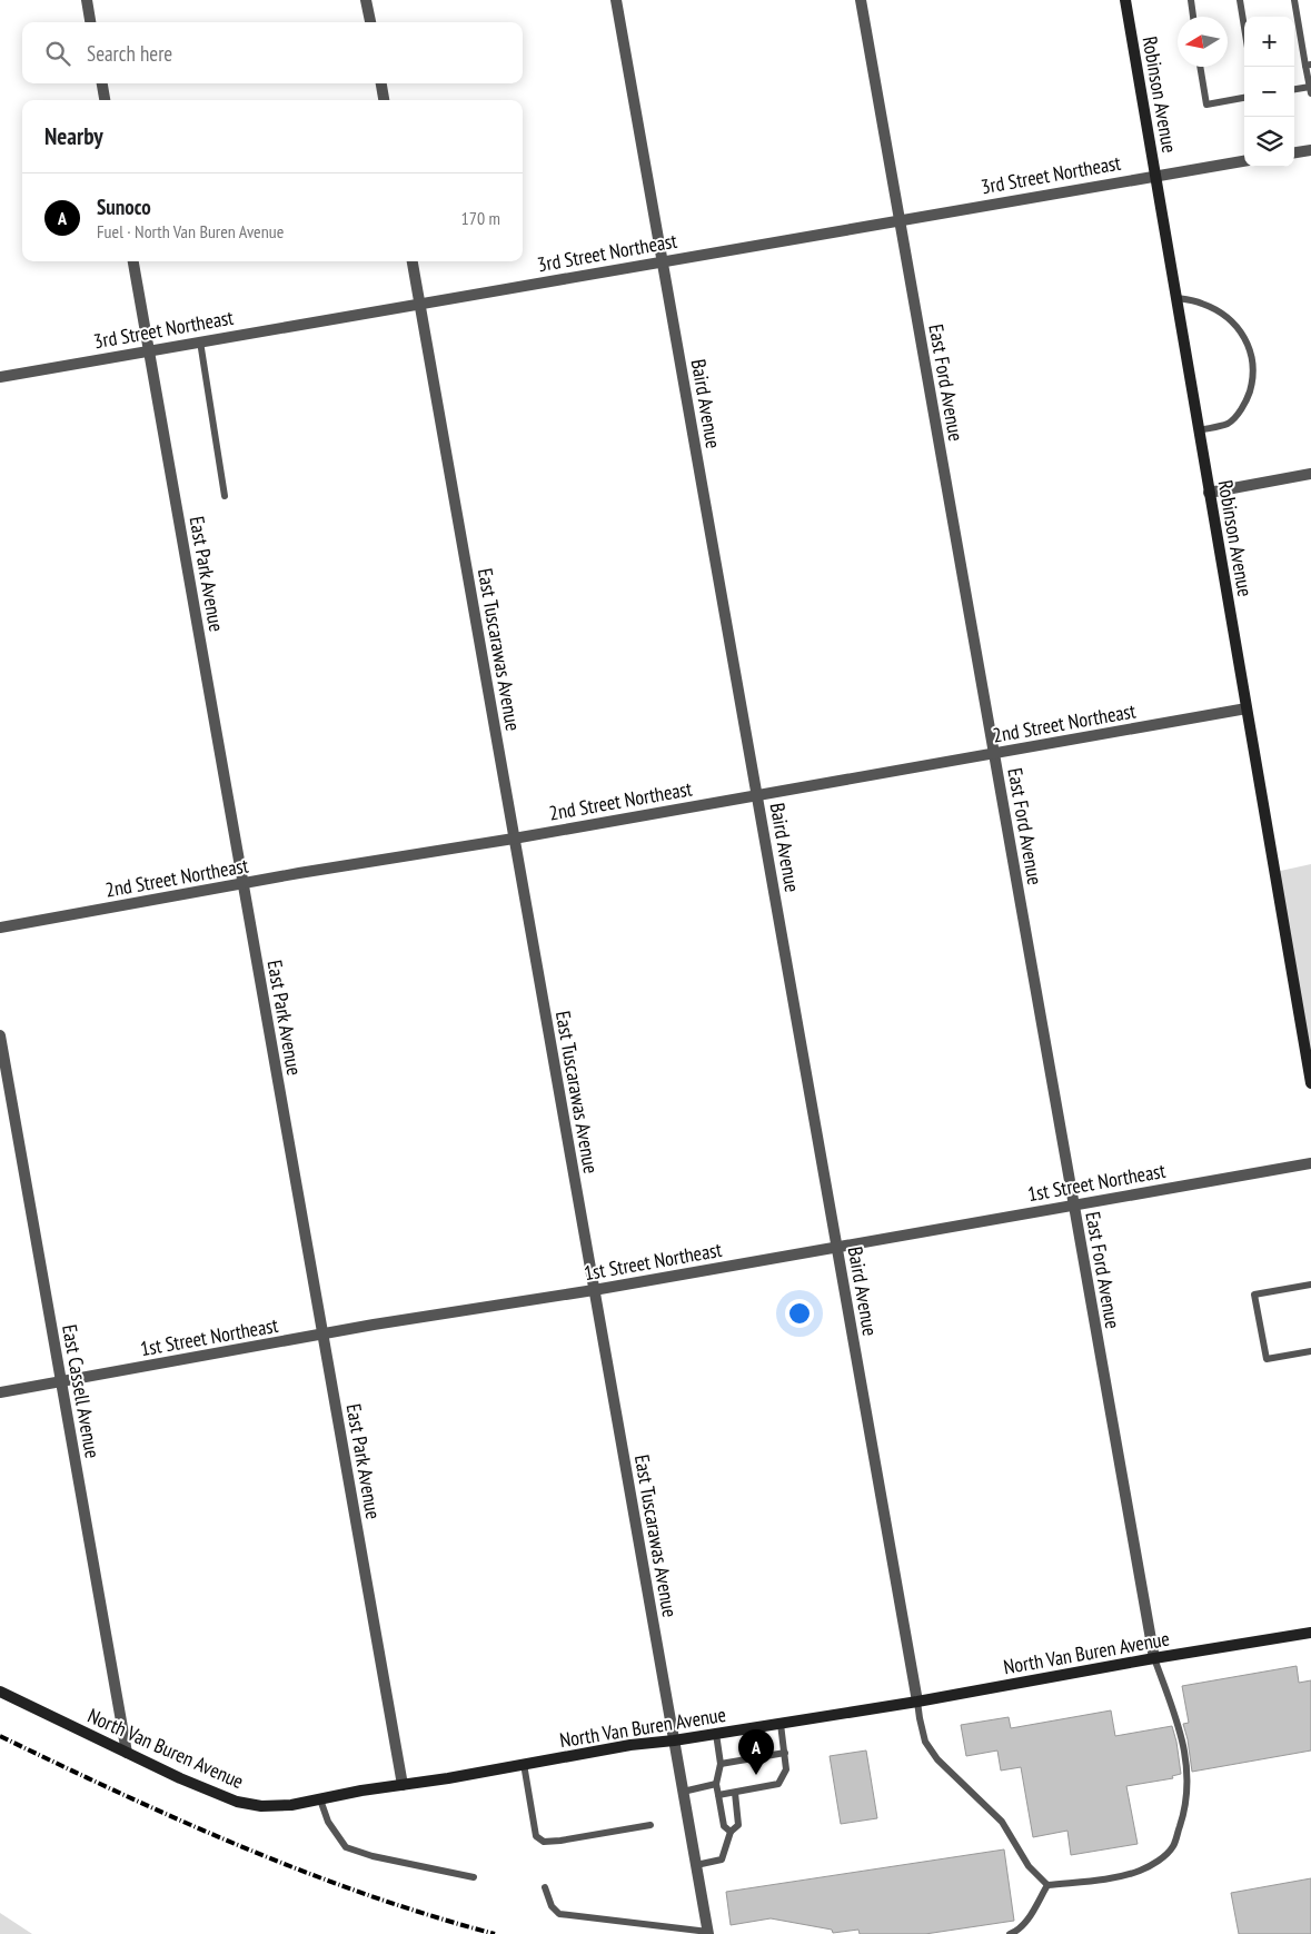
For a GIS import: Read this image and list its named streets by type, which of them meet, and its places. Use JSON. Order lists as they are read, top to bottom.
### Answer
{
  "streets": {
    "street": [
      "Robinson Avenue",
      "3rd Street Northeast",
      "East Ford Avenue",
      "Baird Avenue",
      "East Park Avenue",
      "East Tuscarawas Avenue",
      "2nd Street Northeast",
      "1st Street Northeast",
      "East Cassell Avenue",
      "North Van Buren Avenue"
    ]
  },
  "crossings": [
    ["Robinson Avenue", "3rd Street Northeast"],
    ["Robinson Avenue", "2nd Street Northeast"],
    ["3rd Street Northeast", "East Ford Avenue"],
    ["3rd Street Northeast", "Baird Avenue"],
    ["3rd Street Northeast", "East Park Avenue"],
    ["3rd Street Northeast", "East Tuscarawas Avenue"],
    ["East Ford Avenue", "2nd Street Northeast"],
    ["East Ford Avenue", "1st Street Northeast"],
    ["East Ford Avenue", "North Van Buren Avenue"],
    ["Baird Avenue", "2nd Street Northeast"],
    ["Baird Avenue", "1st Street Northeast"],
    ["Baird Avenue", "North Van Buren Avenue"],
    ["East Park Avenue", "2nd Street Northeast"],
    ["East Park Avenue", "1st Street Northeast"],
    ["East Park Avenue", "North Van Buren Avenue"],
    ["East Tuscarawas Avenue", "2nd Street Northeast"],
    ["East Tuscarawas Avenue", "1st Street Northeast"],
    ["East Tuscarawas Avenue", "North Van Buren Avenue"],
    ["1st Street Northeast", "East Cassell Avenue"],
    ["East Cassell Avenue", "North Van Buren Avenue"]
  ],
  "north": "left",
  "page": {
    "map_buttons": ["+", "−"],
    "search": "Search here",
    "heading": "Nearby",
    "list": [
      {
        "mark": "A",
        "name": "Sunoco",
        "note": "Fuel · North Van Buren Avenue",
        "value": "170 m"
      }
    ],
    "pins": "A"
  }
}
